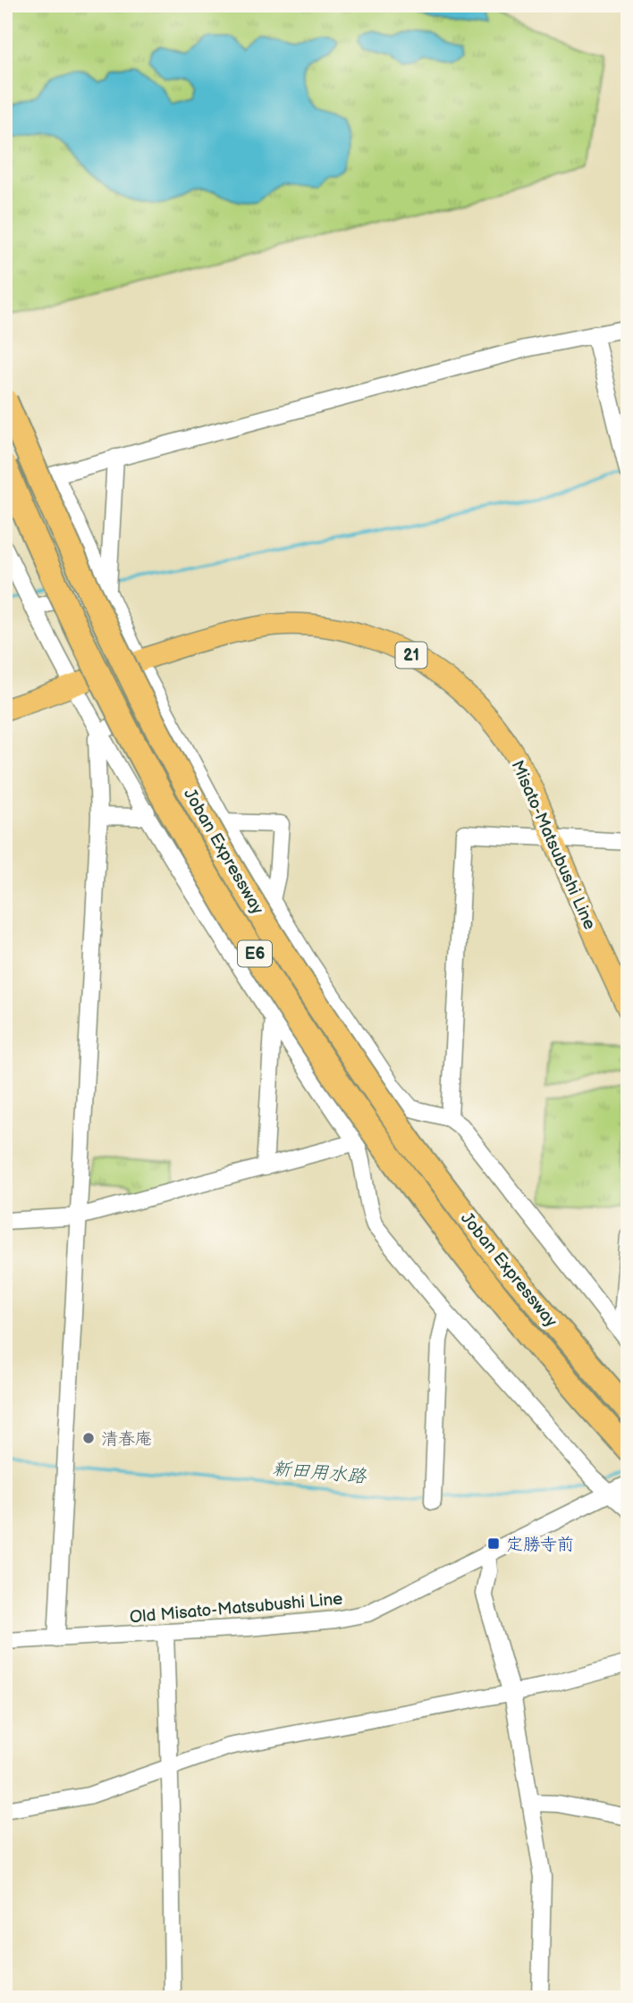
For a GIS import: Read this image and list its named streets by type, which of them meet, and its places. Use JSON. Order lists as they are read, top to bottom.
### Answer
{
  "streets": {
    "highway": ["Joban Expressway", "E6"],
    "main road": ["21", "Misato-Matsubushi Line"],
    "street": ["Old Misato-Matsubushi Line"]
  },
  "water": ["新田用水路"],
  "places": {
    "other": ["清春庵"],
    "transit": ["定勝寺前"]
  }
}
